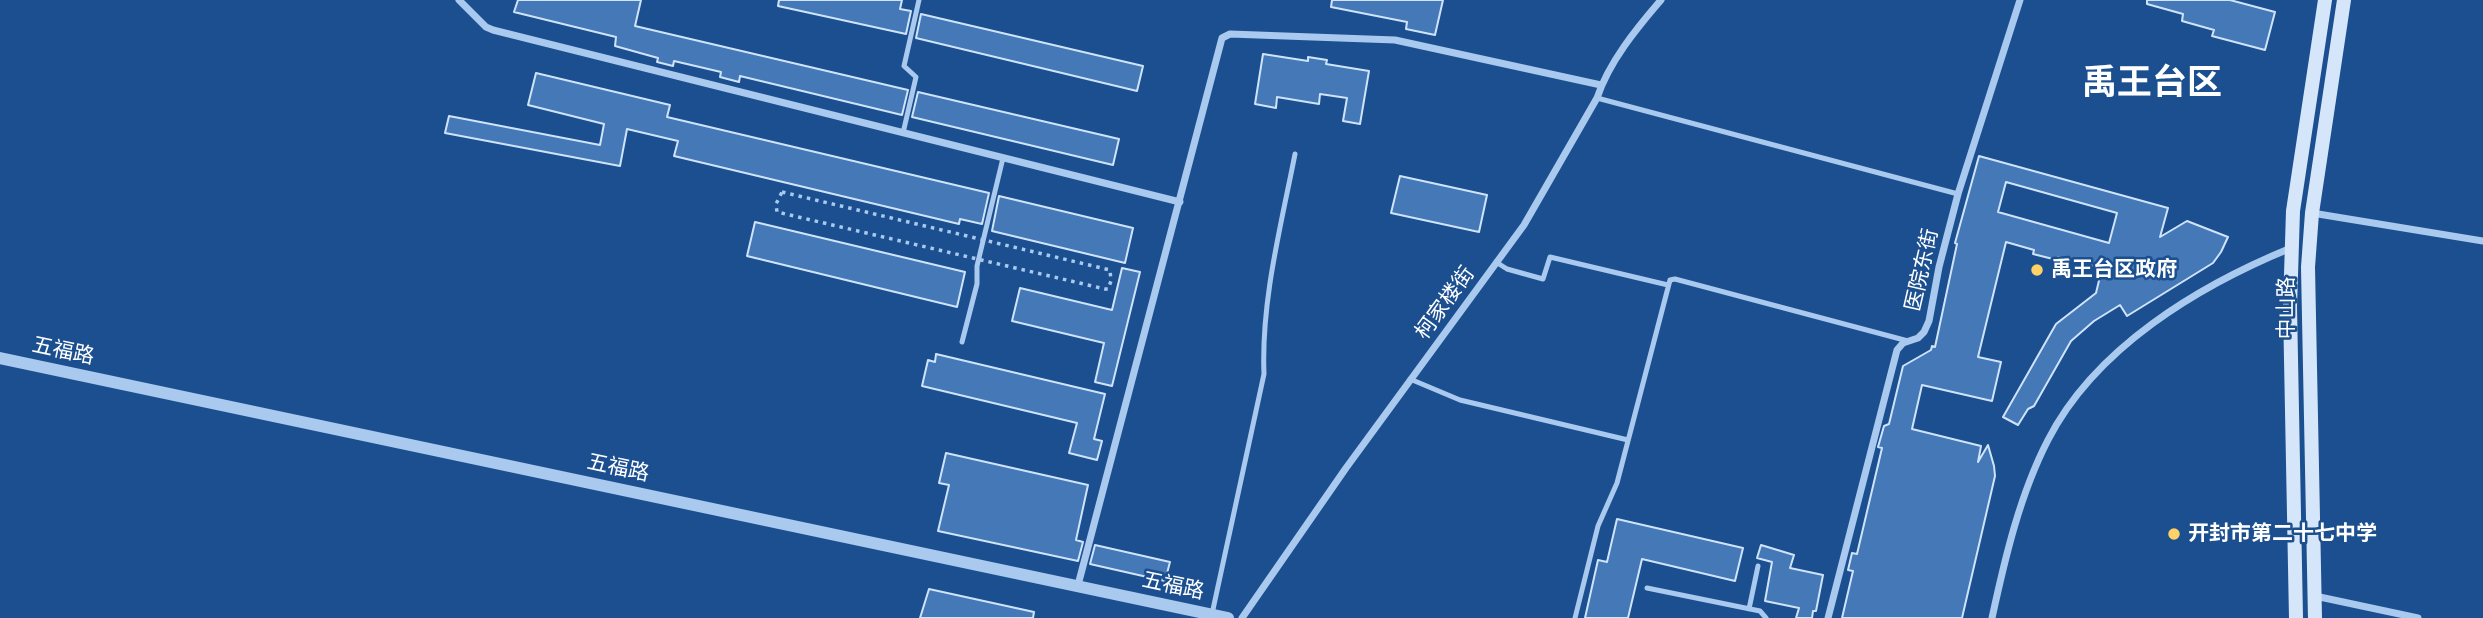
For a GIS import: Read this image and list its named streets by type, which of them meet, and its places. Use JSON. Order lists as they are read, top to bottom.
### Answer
{
  "streets": {
    "main road": ["中山路"],
    "street": ["医院东街", "柯家楼街", "五福路"]
  },
  "districts": ["禹王台区"],
  "places": ["禹王台区政府", "开封市第二十七中学"]
}
